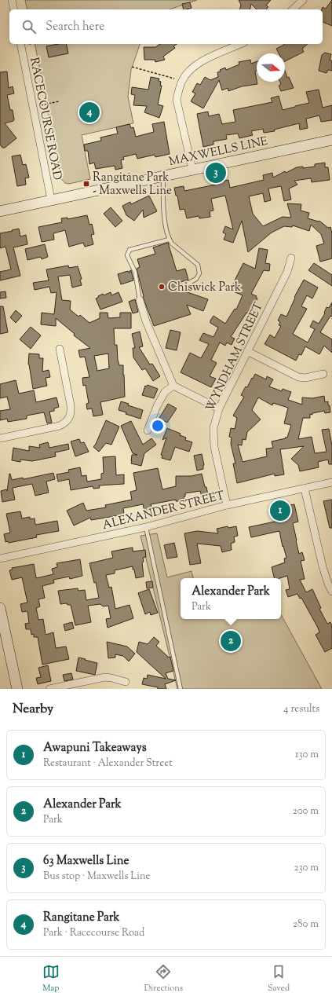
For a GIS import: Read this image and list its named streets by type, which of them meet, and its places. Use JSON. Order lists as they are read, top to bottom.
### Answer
{
  "streets": {
    "main road": ["MAXWELLS LINE"],
    "street": ["RACECOURSE ROAD", "WYNDHAM STREET", "ALEXANDER STREET"]
  },
  "crossings": [
    ["RACECOURSE ROAD", "MAXWELLS LINE"],
    ["WYNDHAM STREET", "ALEXANDER STREET"]
  ],
  "places": {
    "transit": ["Rangitāne Park - Maxwells Line"],
    "other": ["Chiswick Park"]
  },
  "north": "right",
  "page": {
    "search": "Search here",
    "pins": [
      "4",
      "3",
      "1",
      "2"
    ],
    "popup": ["Alexander Park", "Park"],
    "heading": ["Nearby", "4 results"],
    "list": [
      {
        "mark": "1",
        "name": "Awapuni Takeaways",
        "note": "Restaurant · Alexander Street",
        "value": "130 m"
      },
      {
        "mark": "2",
        "name": "Alexander Park",
        "note": "Park",
        "value": "200 m"
      },
      {
        "mark": "3",
        "name": "63 Maxwells Line",
        "note": "Bus stop · Maxwells Line",
        "value": "230 m"
      },
      {
        "mark": "4",
        "name": "Rangitane Park",
        "note": "Park · Racecourse Road",
        "value": "280 m"
      }
    ],
    "nav": ["Map", "Directions", "Saved"]
  }
}
